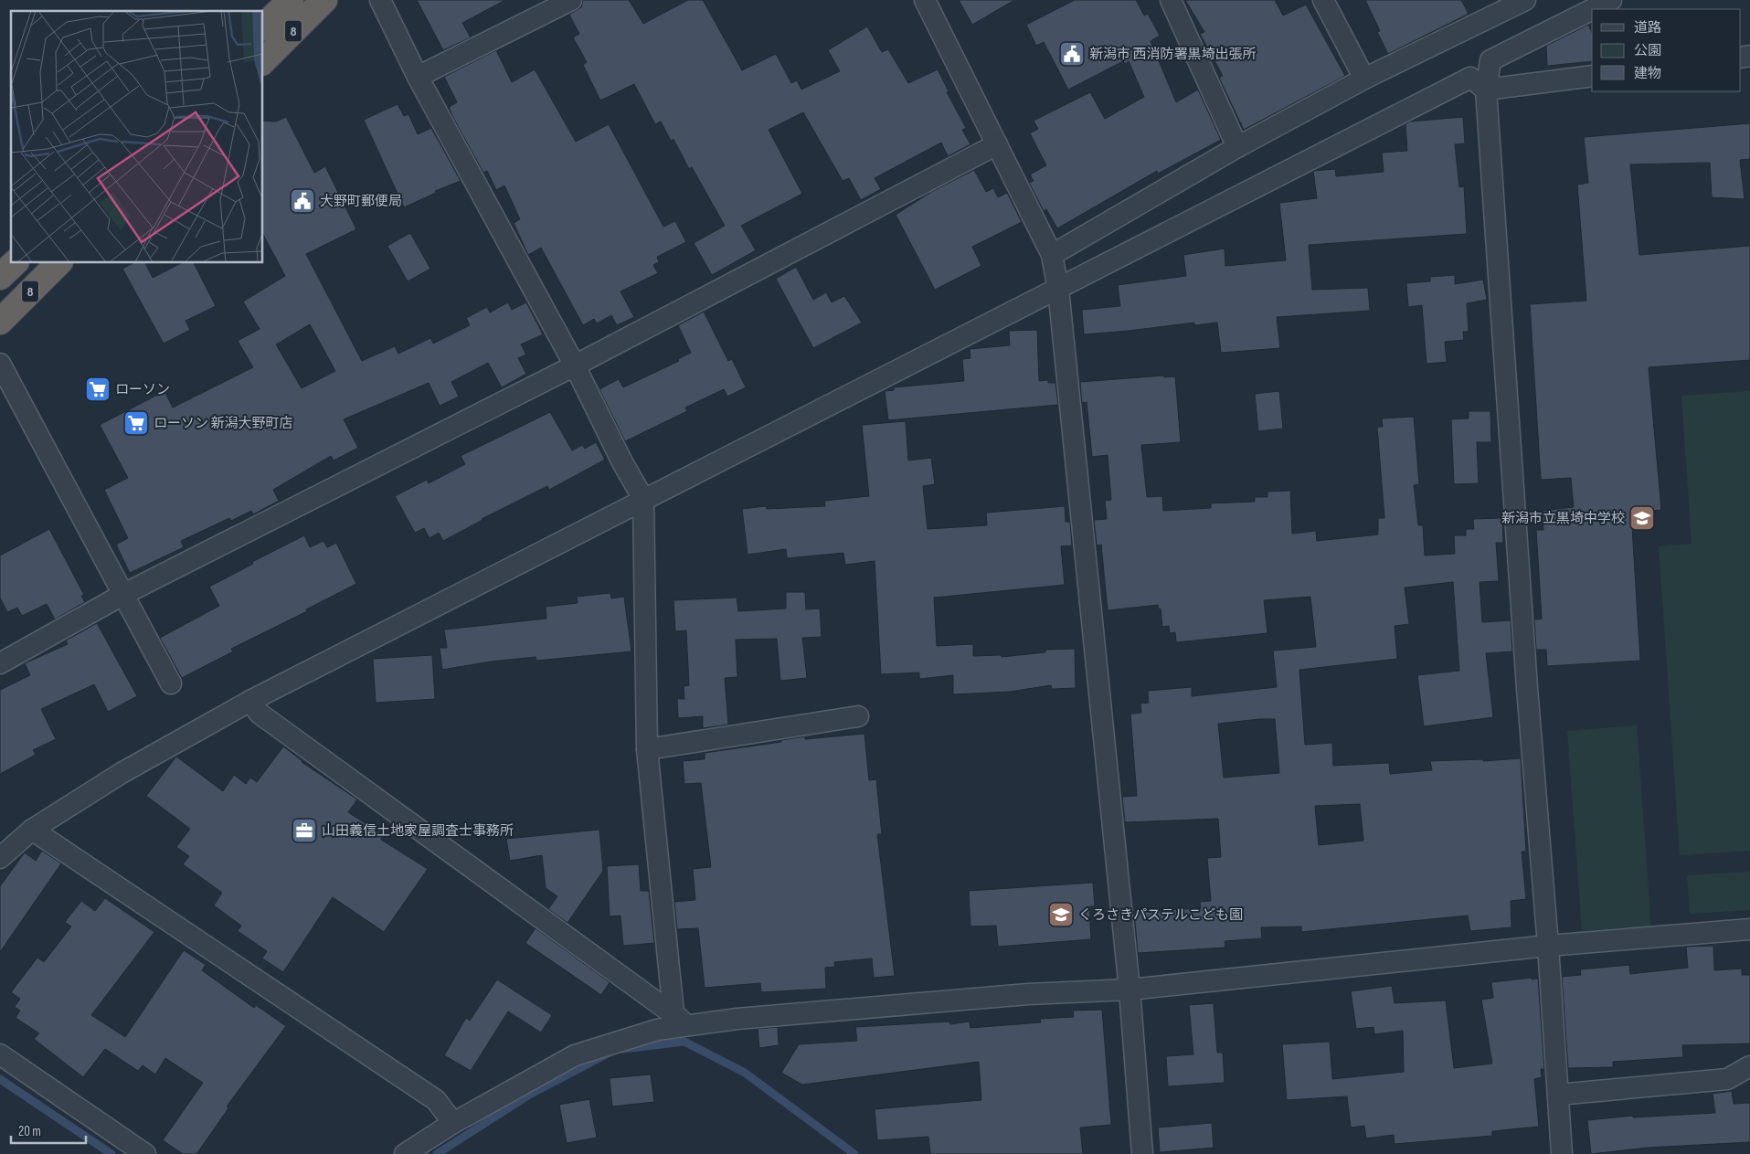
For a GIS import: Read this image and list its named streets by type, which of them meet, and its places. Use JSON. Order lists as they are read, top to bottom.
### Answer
{
  "streets": {
    "highway": ["8"]
  },
  "places": {
    "public building": ["新潟市 西消防署黒埼出張所", "大野町郵便局"],
    "supermarket": ["ローソン", "ローソン 新潟大野町店"],
    "school or university": ["新潟市立黒埼中学校", "くろさきパステルこども園"],
    "office": ["山田義信土地家屋調査士事務所"]
  },
  "legend": ["道路", "公園", "建物"],
  "scale_bar": "20 m"
}
